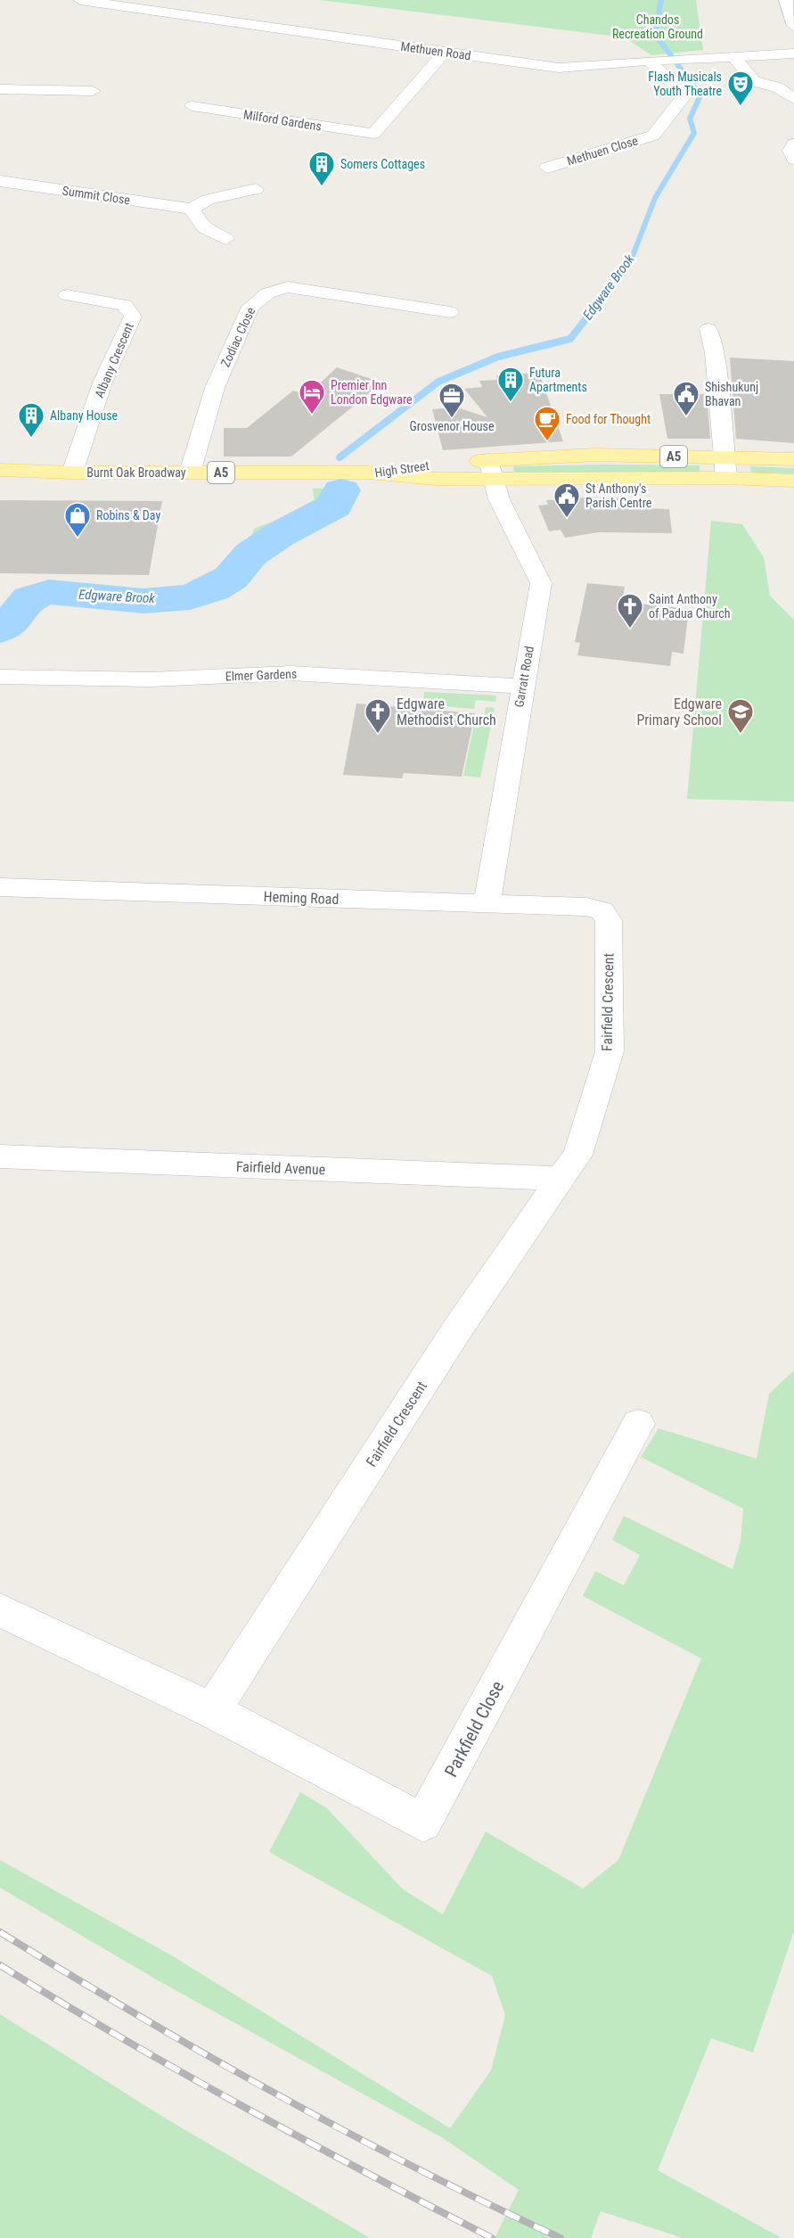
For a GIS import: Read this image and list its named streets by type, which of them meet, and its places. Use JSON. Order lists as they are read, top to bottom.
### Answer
{
  "streets": {
    "main road": ["A5", "High Street", "Burnt Oak Broadway"],
    "street": [
      "Methuen Road",
      "Milford Gardens",
      "Methuen Close",
      "Summit Close",
      "Zodiac Close",
      "Albany Crescent",
      "Elmer Gardens",
      "Garratt Road",
      "Heming Road",
      "Fairfield Crescent",
      "Fairfield Avenue",
      "Parkfield Close"
    ]
  },
  "crossings": [
    ["Methuen Road", "Milford Gardens"],
    ["Methuen Road", "Methuen Close"],
    ["Zodiac Close", "Burnt Oak Broadway"],
    ["Albany Crescent", "Burnt Oak Broadway"],
    ["High Street", "Burnt Oak Broadway"],
    ["High Street", "Garratt Road"],
    ["Elmer Gardens", "Garratt Road"],
    ["Garratt Road", "Heming Road"],
    ["Heming Road", "Fairfield Crescent"],
    ["Fairfield Crescent", "Fairfield Avenue"],
    ["Fairfield Crescent", "Parkfield Close"]
  ],
  "water": ["Edgware Brook"],
  "parks": ["Chandos Recreation Ground"],
  "places": {
    "theatre": ["Flash Musicals Youth Theatre"],
    "building": ["Somers Cottages", "Futura Apartments", "Albany House"],
    "hotel": ["Premier Inn London Edgware"],
    "public building": ["Shishukunj Bhavan", "St Anthony's Parish Centre"],
    "office": ["Grosvenor House"],
    "cafe": ["Food for Thought"],
    "shop": ["Robins & Day"],
    "church": ["Saint Anthony of Padua Church", "Edgware Methodist Church"],
    "school or university": ["Edgware Primary School"]
  }
}
